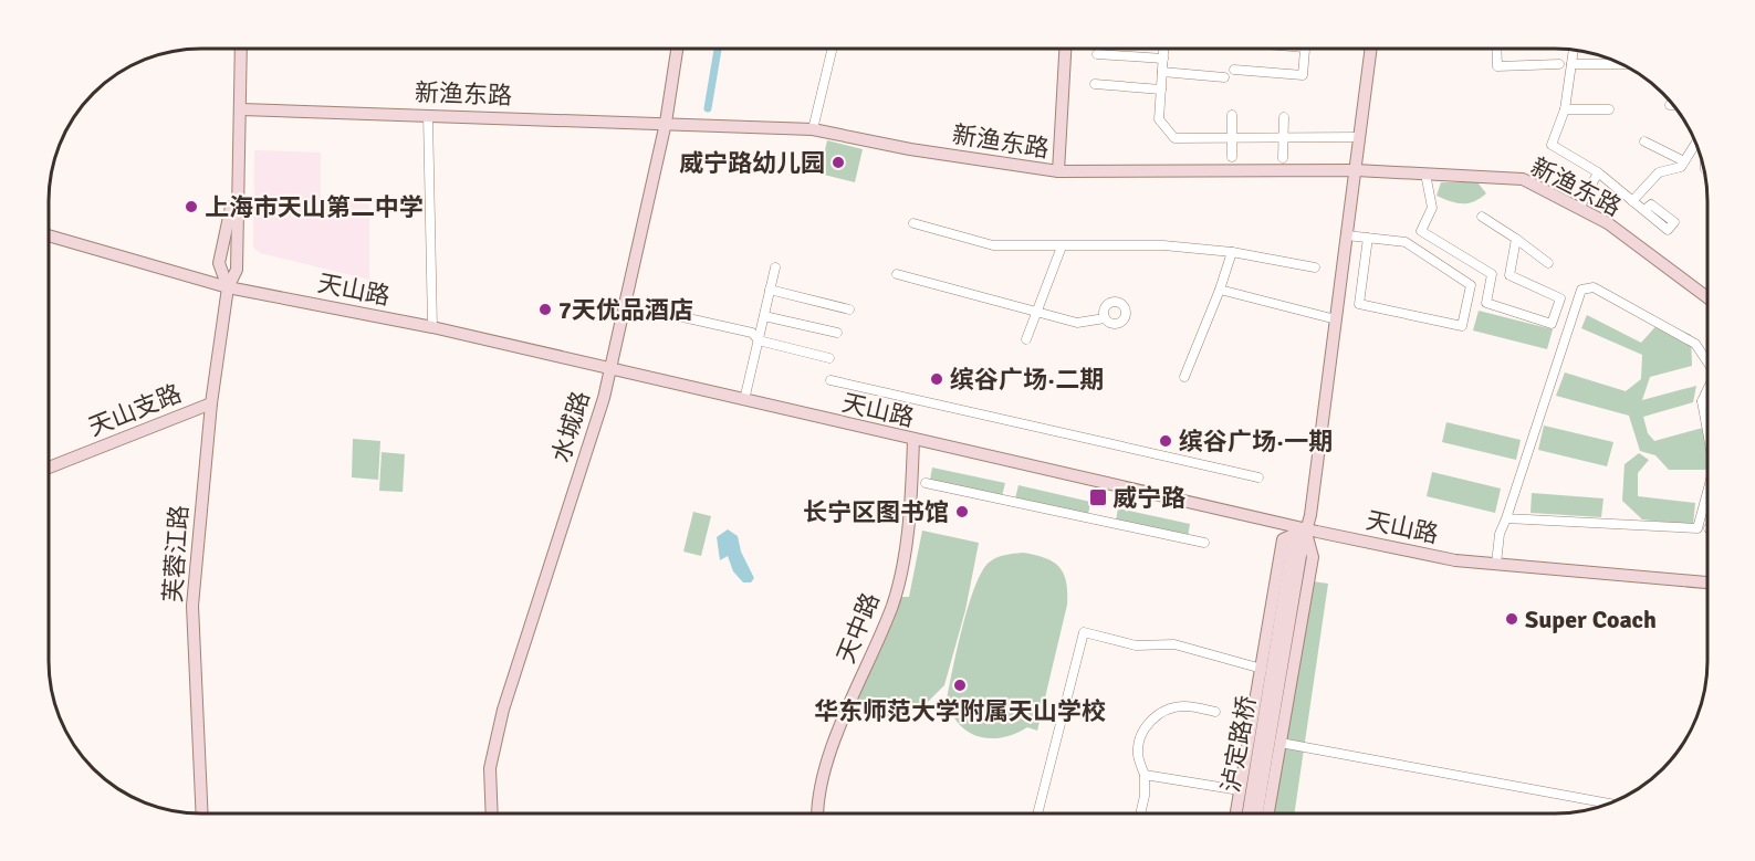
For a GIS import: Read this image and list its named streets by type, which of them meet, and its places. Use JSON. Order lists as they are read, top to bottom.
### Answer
{
  "streets": {
    "street": [
      "新渔东路",
      "天山路",
      "天山支路",
      "水城路",
      "芙蓉江路",
      "天中路",
      "泸定路桥"
    ]
  },
  "crossings": [
    ["新渔东路", "水城路"],
    ["新渔东路", "芙蓉江路"],
    ["天山路", "水城路"],
    ["天山路", "芙蓉江路"],
    ["天山路", "天中路"],
    ["天山支路", "芙蓉江路"]
  ],
  "places": {
    "other": [
      "威宁路幼儿园",
      "上海市天山第二中学",
      "7天优品酒店",
      "缤谷广场·二期",
      "缤谷广场·一期",
      "长宁区图书馆",
      "Super Coach",
      "华东师范大学附属天山学校"
    ],
    "transit": ["威宁路"]
  }
}
